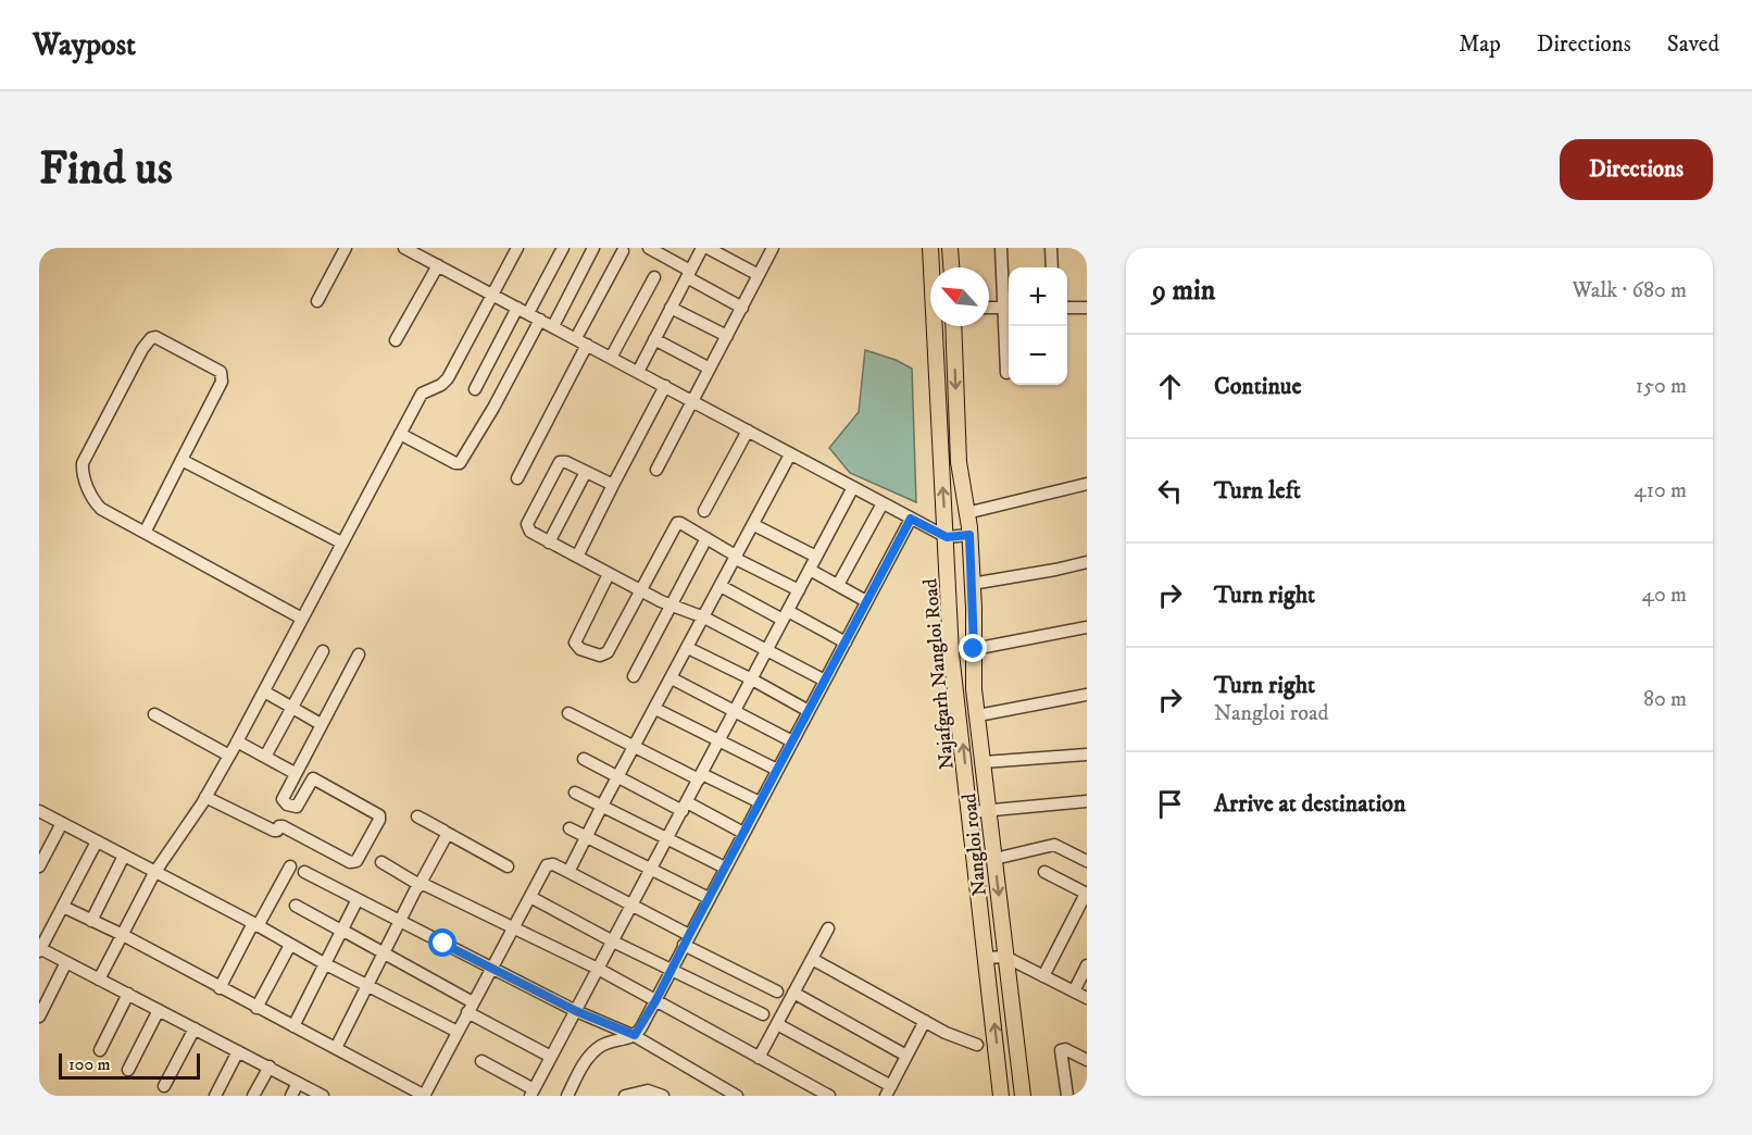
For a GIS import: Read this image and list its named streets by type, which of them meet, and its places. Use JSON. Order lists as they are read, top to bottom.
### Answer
{
  "streets": {
    "main road": ["Najafgarh Nangloi Road", "Nangloi road"]
  },
  "one_way": ["Najafgarh Nangloi Road", "Nangloi road"],
  "scale_bar": "100 m",
  "north": "top left",
  "page": {
    "header": "Waypost",
    "nav": ["Map", "Directions", "Saved"],
    "buttons": "Directions",
    "title": "Find us",
    "heading": ["9 min", "Walk · 680 m"],
    "map_buttons": ["+", "−"],
    "list": [
      ["Continue", "150 m"],
      ["Turn left", "410 m"],
      ["Turn right", "40 m"],
      ["Turn right", "Nangloi road", "80 m"],
      "Arrive at destination"
    ],
    "scale": "100 m"
  }
}
